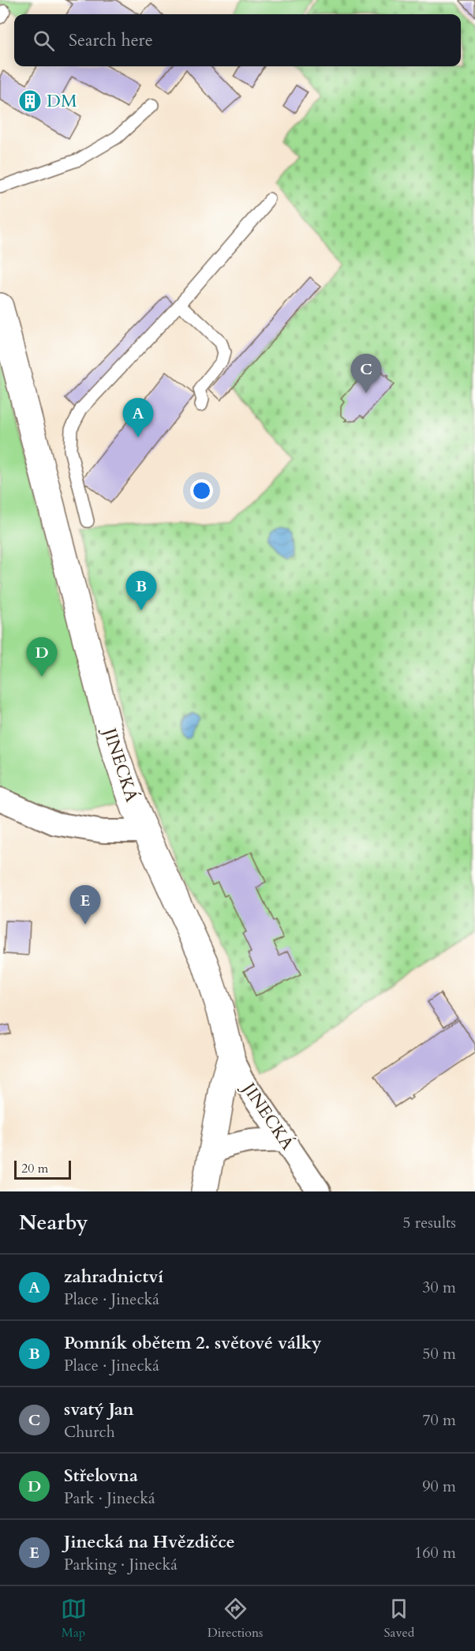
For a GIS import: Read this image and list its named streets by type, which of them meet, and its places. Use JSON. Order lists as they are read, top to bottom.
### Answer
{
  "streets": {
    "street": ["JINECKÁ"]
  },
  "places": {
    "building": ["DM"]
  },
  "scale_bar": "20 m",
  "page": {
    "search": "Search here",
    "pins": [
      "C",
      "A",
      "B",
      "D",
      "E"
    ],
    "scale": "20 m",
    "heading": ["Nearby", "5 results"],
    "list": [
      {
        "mark": "A",
        "name": "zahradnictví",
        "note": "Place · Jinecká",
        "value": "30 m"
      },
      {
        "mark": "B",
        "name": "Pomník obětem 2. světové války",
        "note": "Place · Jinecká",
        "value": "50 m"
      },
      {
        "mark": "C",
        "name": "svatý Jan",
        "note": "Church",
        "value": "70 m"
      },
      {
        "mark": "D",
        "name": "Střelovna",
        "note": "Park · Jinecká",
        "value": "90 m"
      },
      {
        "mark": "E",
        "name": "Jinecká na Hvězdičce",
        "note": "Parking · Jinecká",
        "value": "160 m"
      }
    ],
    "nav": ["Map", "Directions", "Saved"]
  }
}
